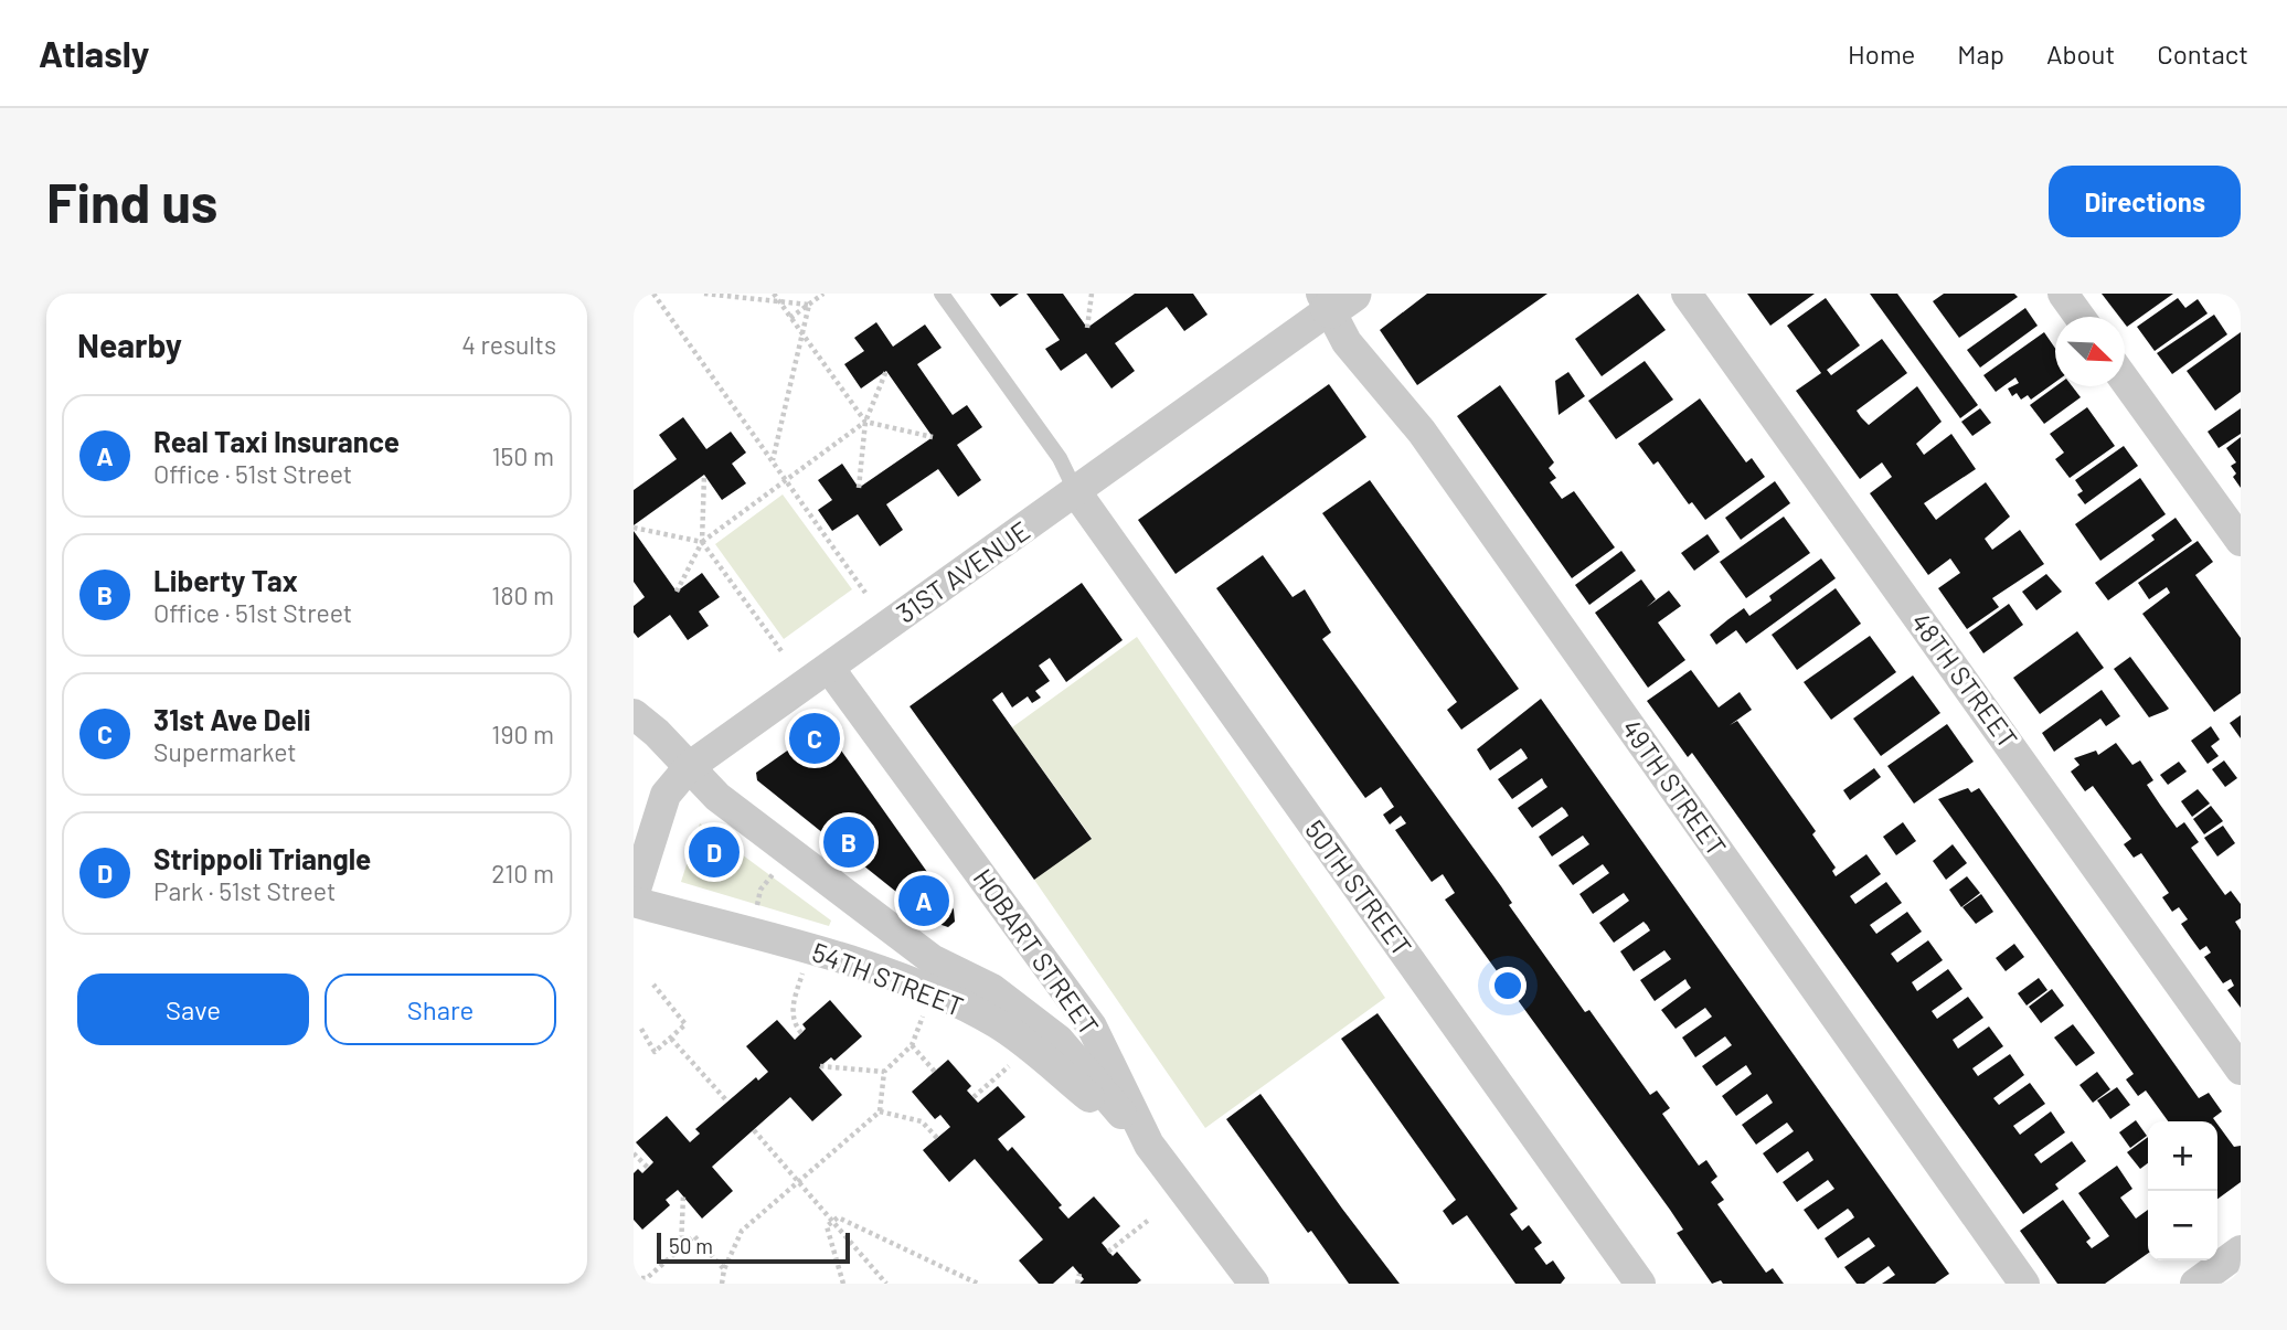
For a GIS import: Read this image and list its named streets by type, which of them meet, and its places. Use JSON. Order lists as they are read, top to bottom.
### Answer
{
  "streets": {
    "street": [
      "31ST AVENUE",
      "48TH STREET",
      "49TH STREET",
      "50TH STREET",
      "HOBART STREET",
      "54TH STREET"
    ]
  },
  "crossings": [
    ["31ST AVENUE", "49TH STREET"],
    ["31ST AVENUE", "50TH STREET"],
    ["31ST AVENUE", "HOBART STREET"],
    ["31ST AVENUE", "54TH STREET"],
    ["HOBART STREET", "54TH STREET"]
  ],
  "scale_bar": "50 m",
  "north": "bottom right",
  "page": {
    "header": "Atlasly",
    "nav": [
      "Home",
      "Map",
      "About",
      "Contact"
    ],
    "buttons": [
      "Directions",
      ["Save", "Share"]
    ],
    "title": "Find us",
    "heading": ["Nearby", "4 results"],
    "list": [
      {
        "mark": "A",
        "name": "Real Taxi Insurance",
        "note": "Office · 51st Street",
        "value": "150 m"
      },
      {
        "mark": "B",
        "name": "Liberty Tax",
        "note": "Office · 51st Street",
        "value": "180 m"
      },
      {
        "mark": "C",
        "name": "31st Ave Deli",
        "note": "Supermarket",
        "value": "190 m"
      },
      {
        "mark": "D",
        "name": "Strippoli Triangle",
        "note": "Park · 51st Street",
        "value": "210 m"
      }
    ],
    "pins": [
      "C",
      "B",
      "D",
      "A"
    ],
    "map_buttons": ["+", "−"],
    "scale": "50 m"
  }
}
